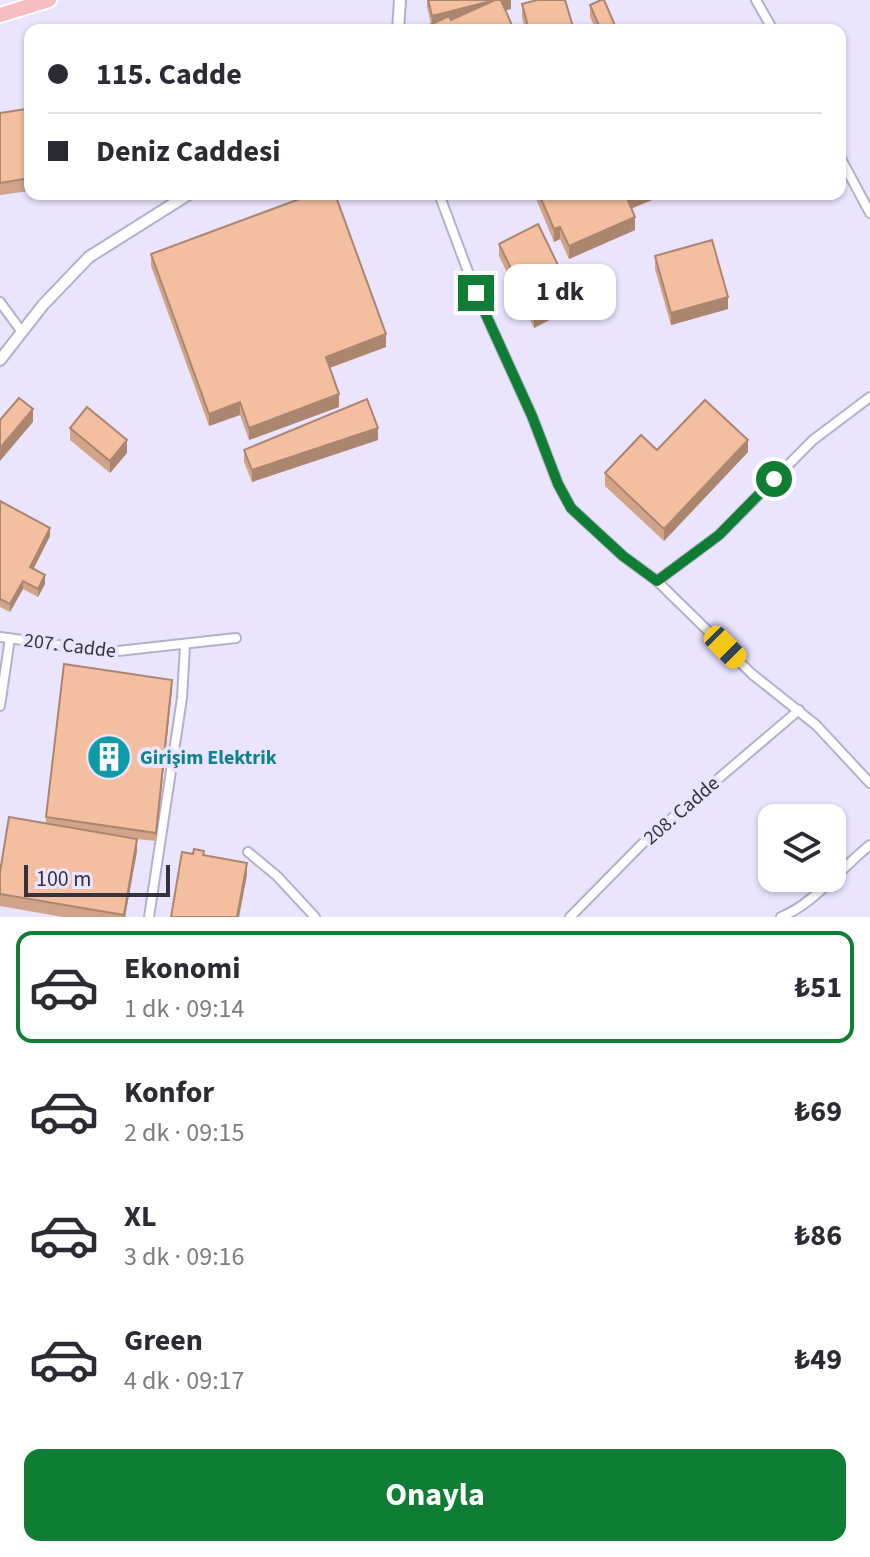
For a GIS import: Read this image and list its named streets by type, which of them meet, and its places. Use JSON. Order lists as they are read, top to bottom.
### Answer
{
  "streets": {
    "street": ["207. Cadde", "208. Cadde"]
  },
  "places": {
    "building": ["Girişim Elektrik"]
  },
  "scale_bar": "100 m",
  "page": {
    "banner": ["115. Cadde", "Deniz Caddesi"],
    "bubble": "1 dk",
    "scale": "100 m",
    "list": [
      {
        "name": "Ekonomi",
        "note": "1 dk · 09:14",
        "value": "₺51"
      },
      {
        "name": "Konfor",
        "note": "2 dk · 09:15",
        "value": "₺69"
      },
      {
        "name": "XL",
        "note": "3 dk · 09:16",
        "value": "₺86"
      },
      {
        "name": "Green",
        "note": "4 dk · 09:17",
        "value": "₺49"
      }
    ],
    "buttons": "Onayla"
  }
}
